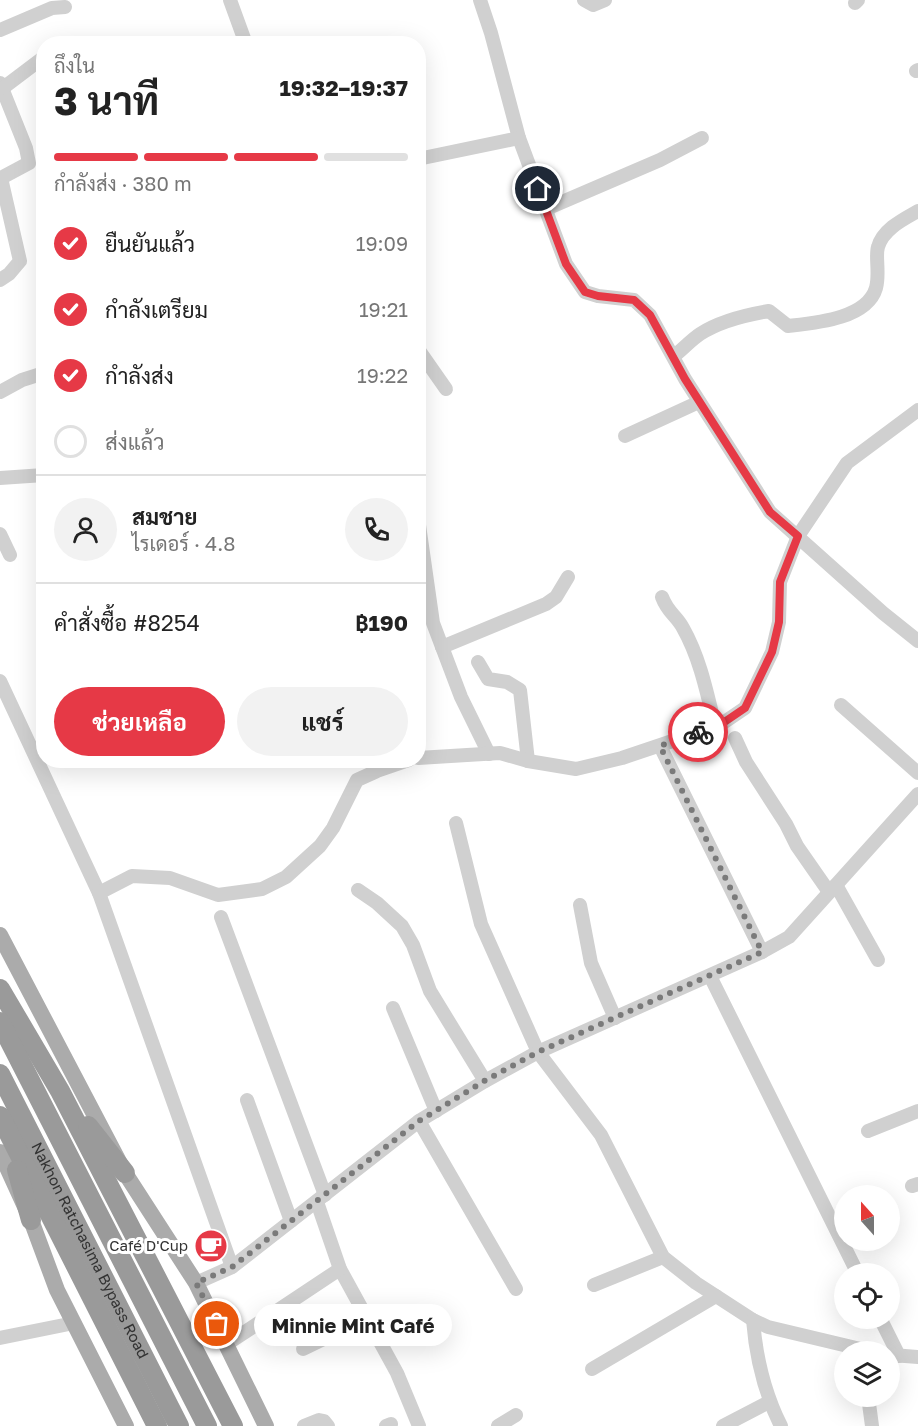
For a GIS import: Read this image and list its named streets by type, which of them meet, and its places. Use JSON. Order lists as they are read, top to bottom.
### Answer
{
  "streets": {
    "highway": ["Nakhon Ratchasima Bypass Road"]
  },
  "places": {
    "cafe": ["Café D'Cup"],
    "other": ["Minnie Mint Café"]
  },
  "north": "top",
  "page": {
    "heading": ["3 นาที", "ถึงใน", "19:32–19:37"],
    "panel": [
      "สมชาย",
      "ไรเดอร์ · 4.8",
      "คำสั่งซื้อ #8254",
      "฿190"
    ],
    "bar": "กำลังส่ง · 380 m",
    "list": [
      ["ยืนยันแล้ว", "19:09"],
      ["กำลังเตรียม", "19:21"],
      ["กำลังส่ง", "19:22"],
      "ส่งแล้ว"
    ],
    "buttons": ["ช่วยเหลือ", "แชร์"],
    "bubble": "Minnie Mint Café"
  }
}
